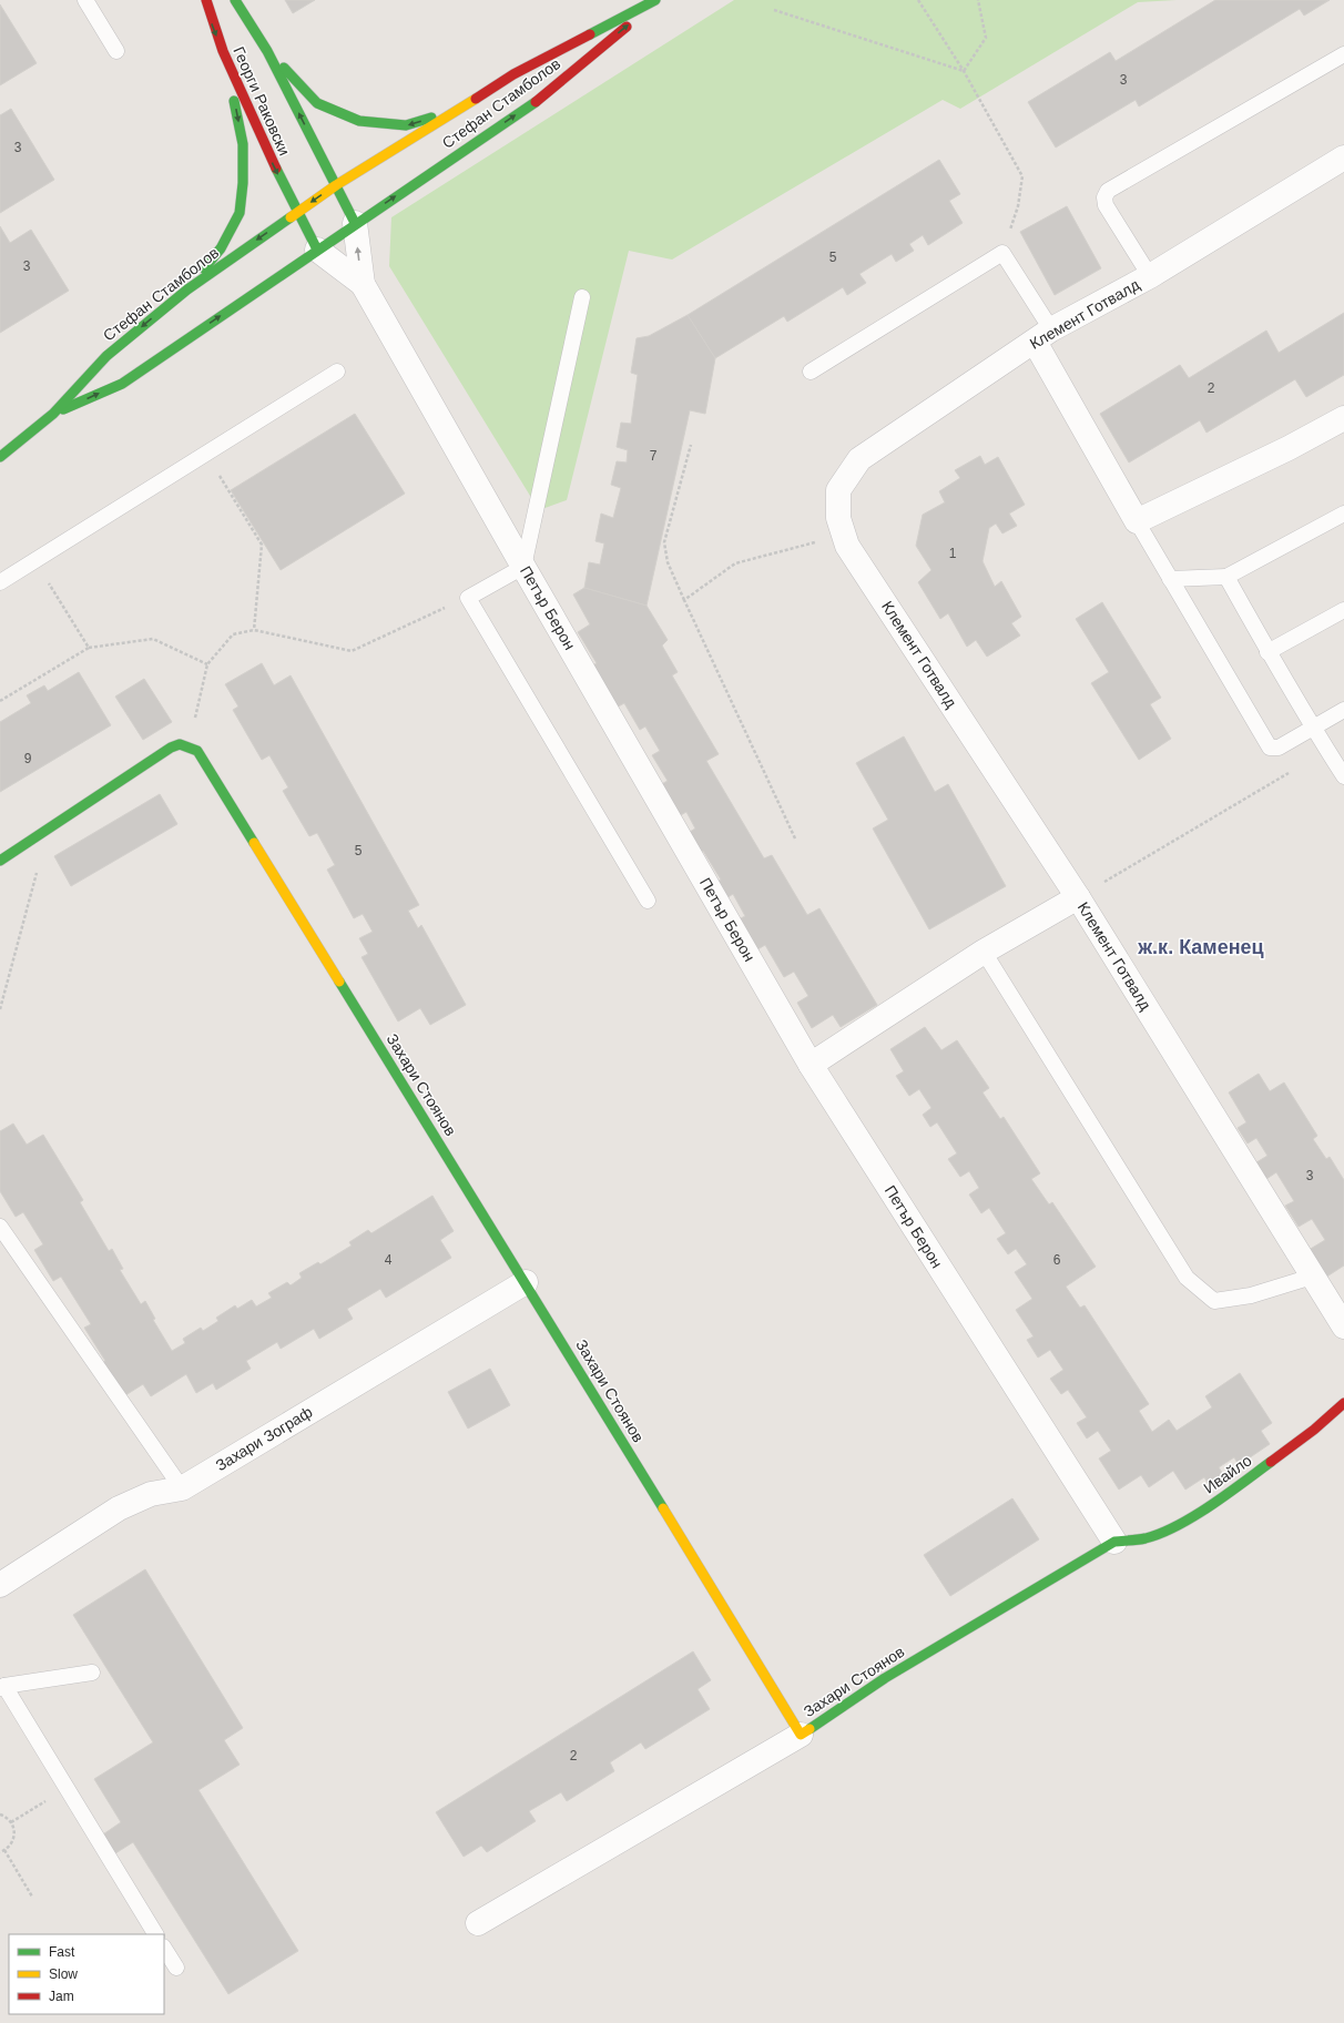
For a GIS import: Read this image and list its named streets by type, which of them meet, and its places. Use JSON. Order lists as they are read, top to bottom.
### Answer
{
  "streets": {
    "street": [
      "Георги Раковски",
      "Стефан Стамболов",
      "Клемент Готвалд",
      "Петър Берон",
      "Захари Стоянов",
      "Захари Зограф",
      "Ивайло"
    ]
  },
  "crossings": [
    ["Георги Раковски", "Стефан Стамболов"],
    ["Георги Раковски", "Петър Берон"],
    ["Стефан Стамболов", "Петър Берон"],
    ["Петър Берон", "Захари Стоянов"],
    ["Петър Берон", "Ивайло"],
    ["Захари Стоянов", "Захари Зограф"],
    ["Захари Стоянов", "Ивайло"]
  ],
  "districts": ["ж.к. Каменец"],
  "house_numbers": [
    "3",
    "3",
    "5",
    "3",
    "2",
    "7",
    "1",
    "9",
    "5",
    "3",
    "4",
    "6",
    "2"
  ],
  "legend": ["Fast", "Slow", "Jam"]
}
